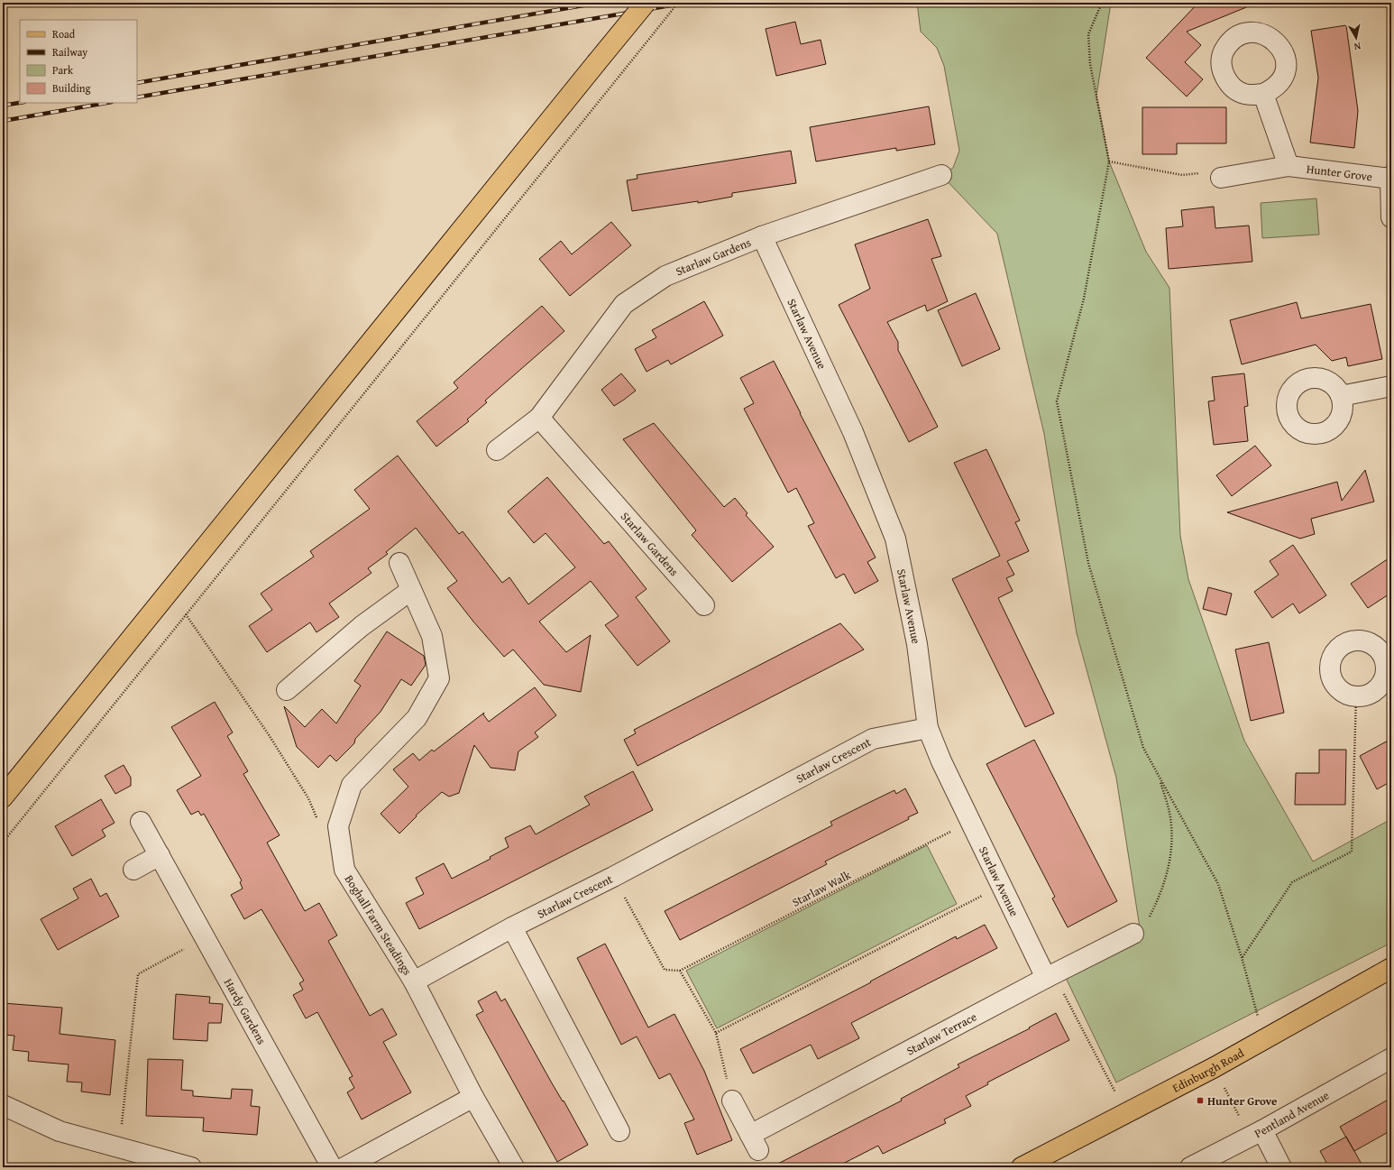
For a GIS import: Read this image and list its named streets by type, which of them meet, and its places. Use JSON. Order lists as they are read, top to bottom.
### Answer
{
  "streets": {
    "main road": ["Edinburgh Road"],
    "street": [
      "Hunter Grove",
      "Starlaw Gardens",
      "Starlaw Avenue",
      "Starlaw Crescent",
      "Boghall Farm Steadings",
      "Hardy Gardens",
      "Starlaw Terrace",
      "Pentland Avenue"
    ],
    "path": ["Starlaw Walk"]
  },
  "crossings": [
    ["Starlaw Gardens", "Starlaw Avenue"],
    ["Starlaw Avenue", "Starlaw Crescent"],
    ["Starlaw Avenue", "Starlaw Walk"],
    ["Starlaw Avenue", "Starlaw Terrace"],
    ["Starlaw Crescent", "Boghall Farm Steadings"]
  ],
  "places": {
    "transit": ["Hunter Grove"]
  },
  "legend": [
    "Road",
    "Railway",
    "Park",
    "Building"
  ],
  "north": "bottom"
}
